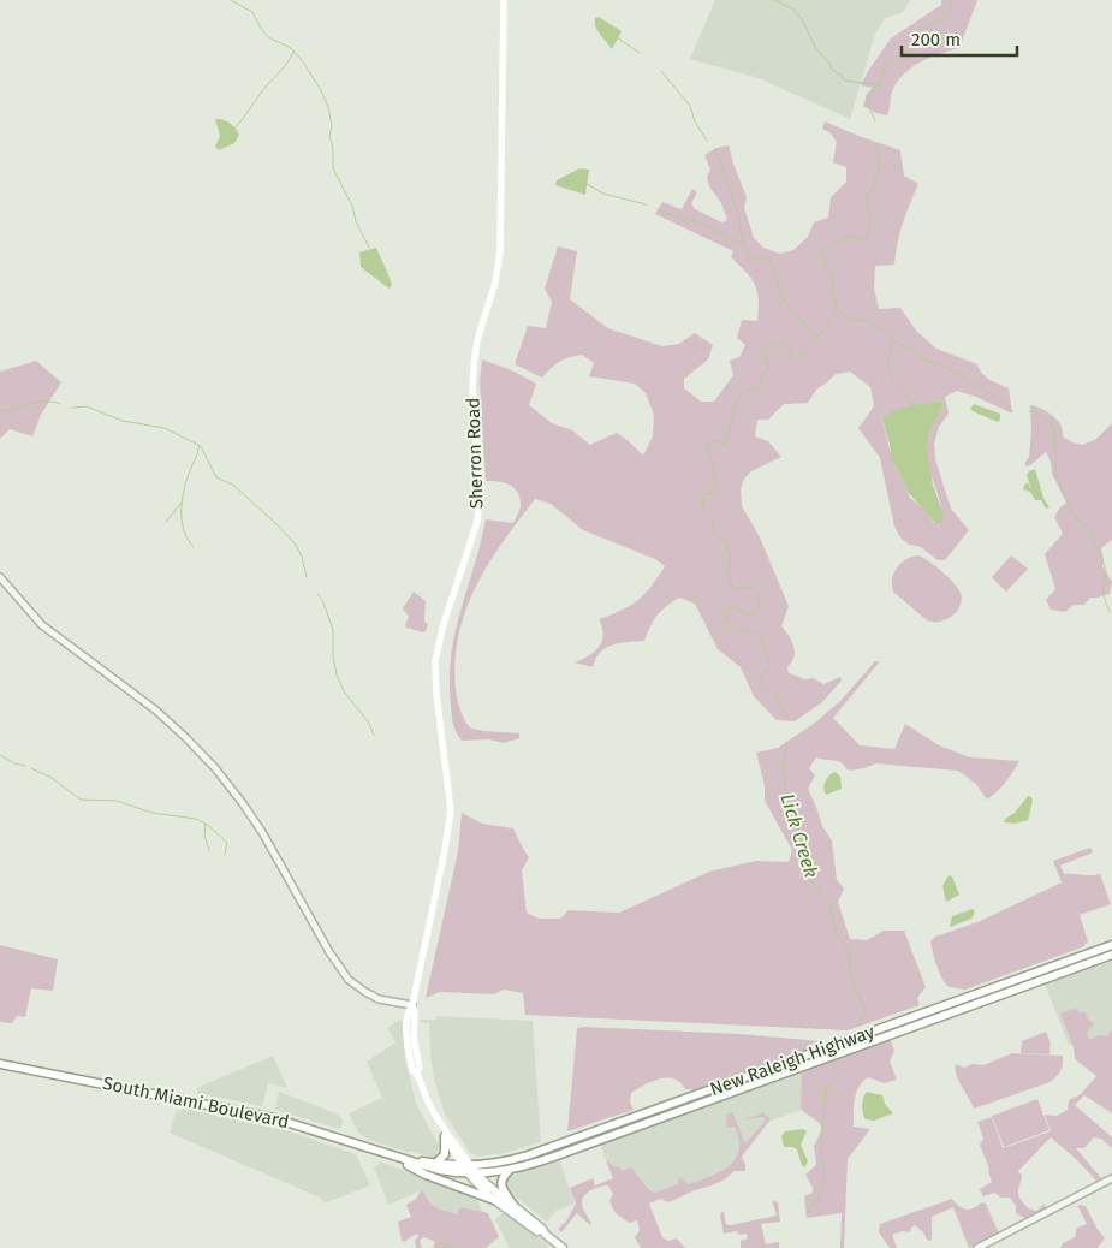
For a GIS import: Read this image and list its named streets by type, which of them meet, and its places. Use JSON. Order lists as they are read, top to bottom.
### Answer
{
  "streets": {
    "main road": ["Sherron Road", "New Raleigh Highway", "South Miami Boulevard"]
  },
  "crossings": [
    ["Sherron Road", "New Raleigh Highway"],
    ["Sherron Road", "South Miami Boulevard"],
    ["New Raleigh Highway", "South Miami Boulevard"]
  ],
  "water": ["Lick Creek"],
  "scale_bar": "200 m"
}
